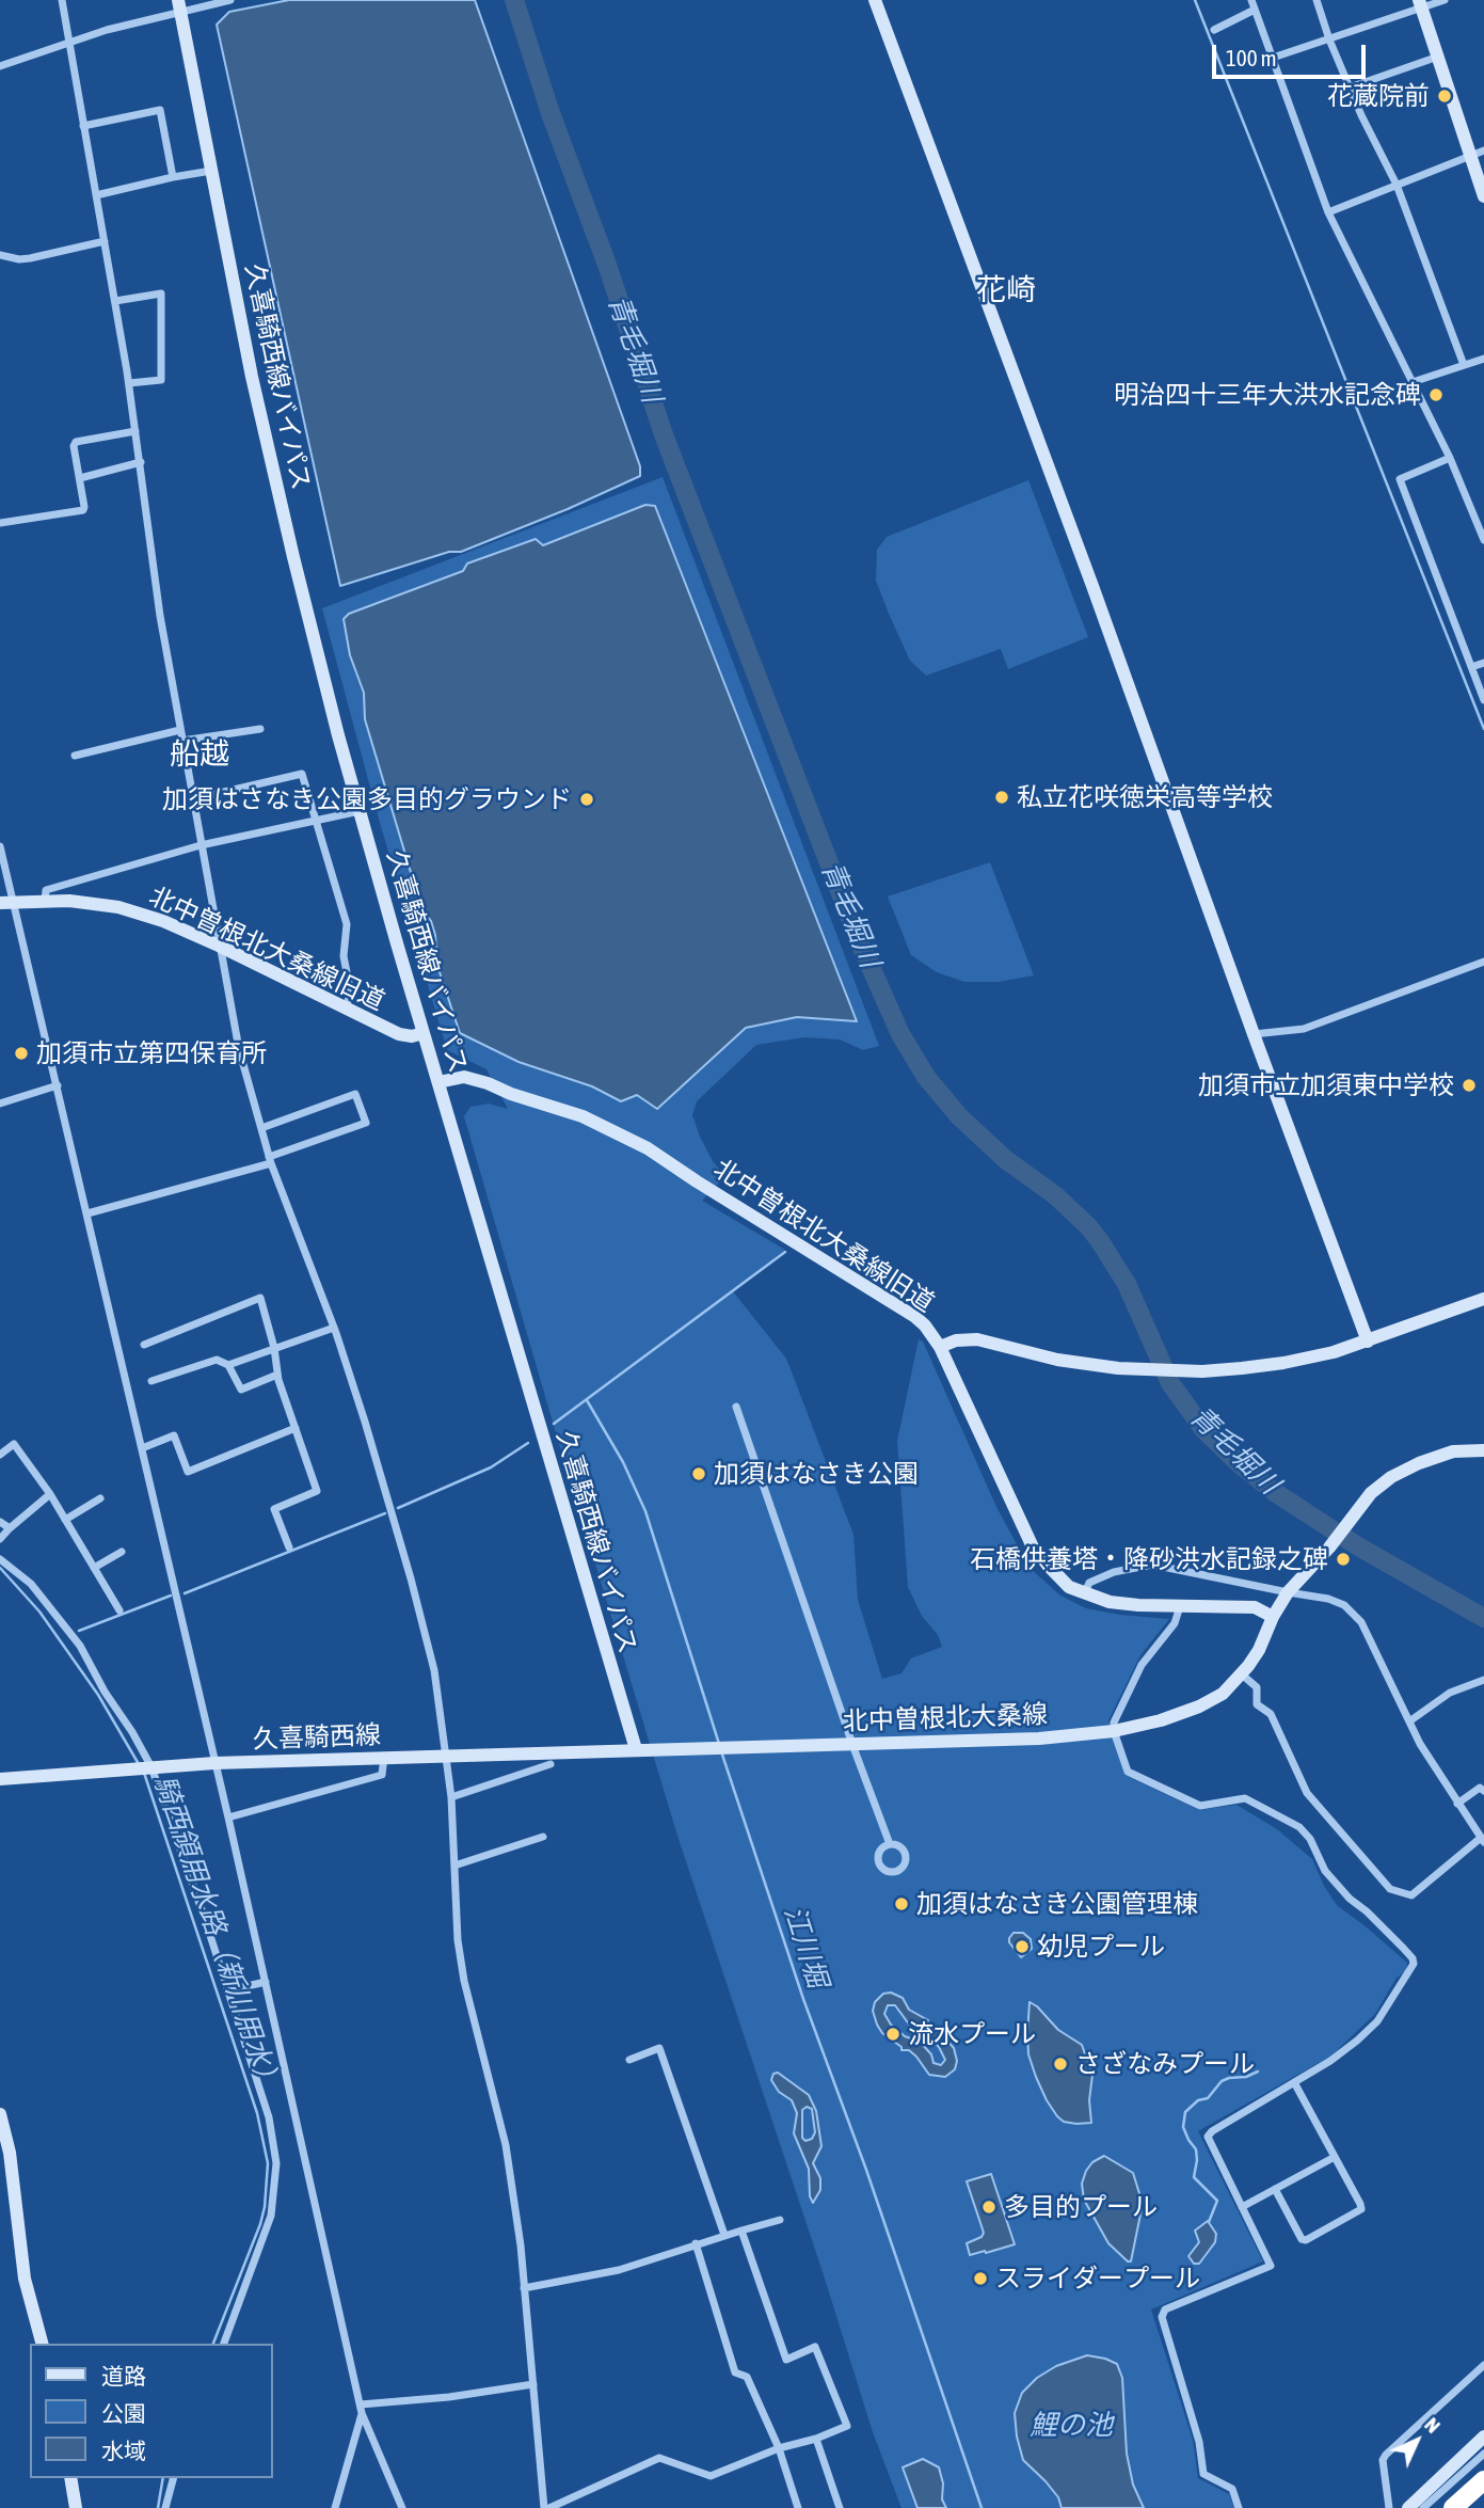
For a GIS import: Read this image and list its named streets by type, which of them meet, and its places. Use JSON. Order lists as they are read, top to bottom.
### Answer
{
  "streets": {
    "street": [
      "久喜騎西線バイパス",
      "北中曽根北大桑線旧道",
      "北中曽根北大桑線",
      "久喜騎西線"
    ]
  },
  "crossings": [
    ["久喜騎西線バイパス", "北中曽根北大桑線旧道"],
    ["久喜騎西線バイパス", "北中曽根北大桑線"],
    ["久喜騎西線バイパス", "久喜騎西線"],
    ["北中曽根北大桑線旧道", "北中曽根北大桑線"],
    ["北中曽根北大桑線", "久喜騎西線"]
  ],
  "districts": ["花崎", "船越"],
  "water": [
    "青毛堀川",
    "騎西領用水路（新川用水）",
    "江川堀",
    "鯉の池"
  ],
  "places": [
    "花蔵院前",
    "明治四十三年大洪水記念碑",
    "私立花咲徳栄高等学校",
    "加須はさなき公園多目的グラウンド",
    "加須市立第四保育所",
    "加須市立加須東中学校",
    "加須はなさき公園",
    "石橋供養塔・降砂洪水記録之碑",
    "加須はなさき公園管理棟",
    "幼児プール",
    "流水プール",
    "さざなみプール",
    "多目的プール",
    "スライダープール"
  ],
  "legend": ["道路", "公園", "水域"],
  "scale_bar": "100 m",
  "north": "top right"
}
